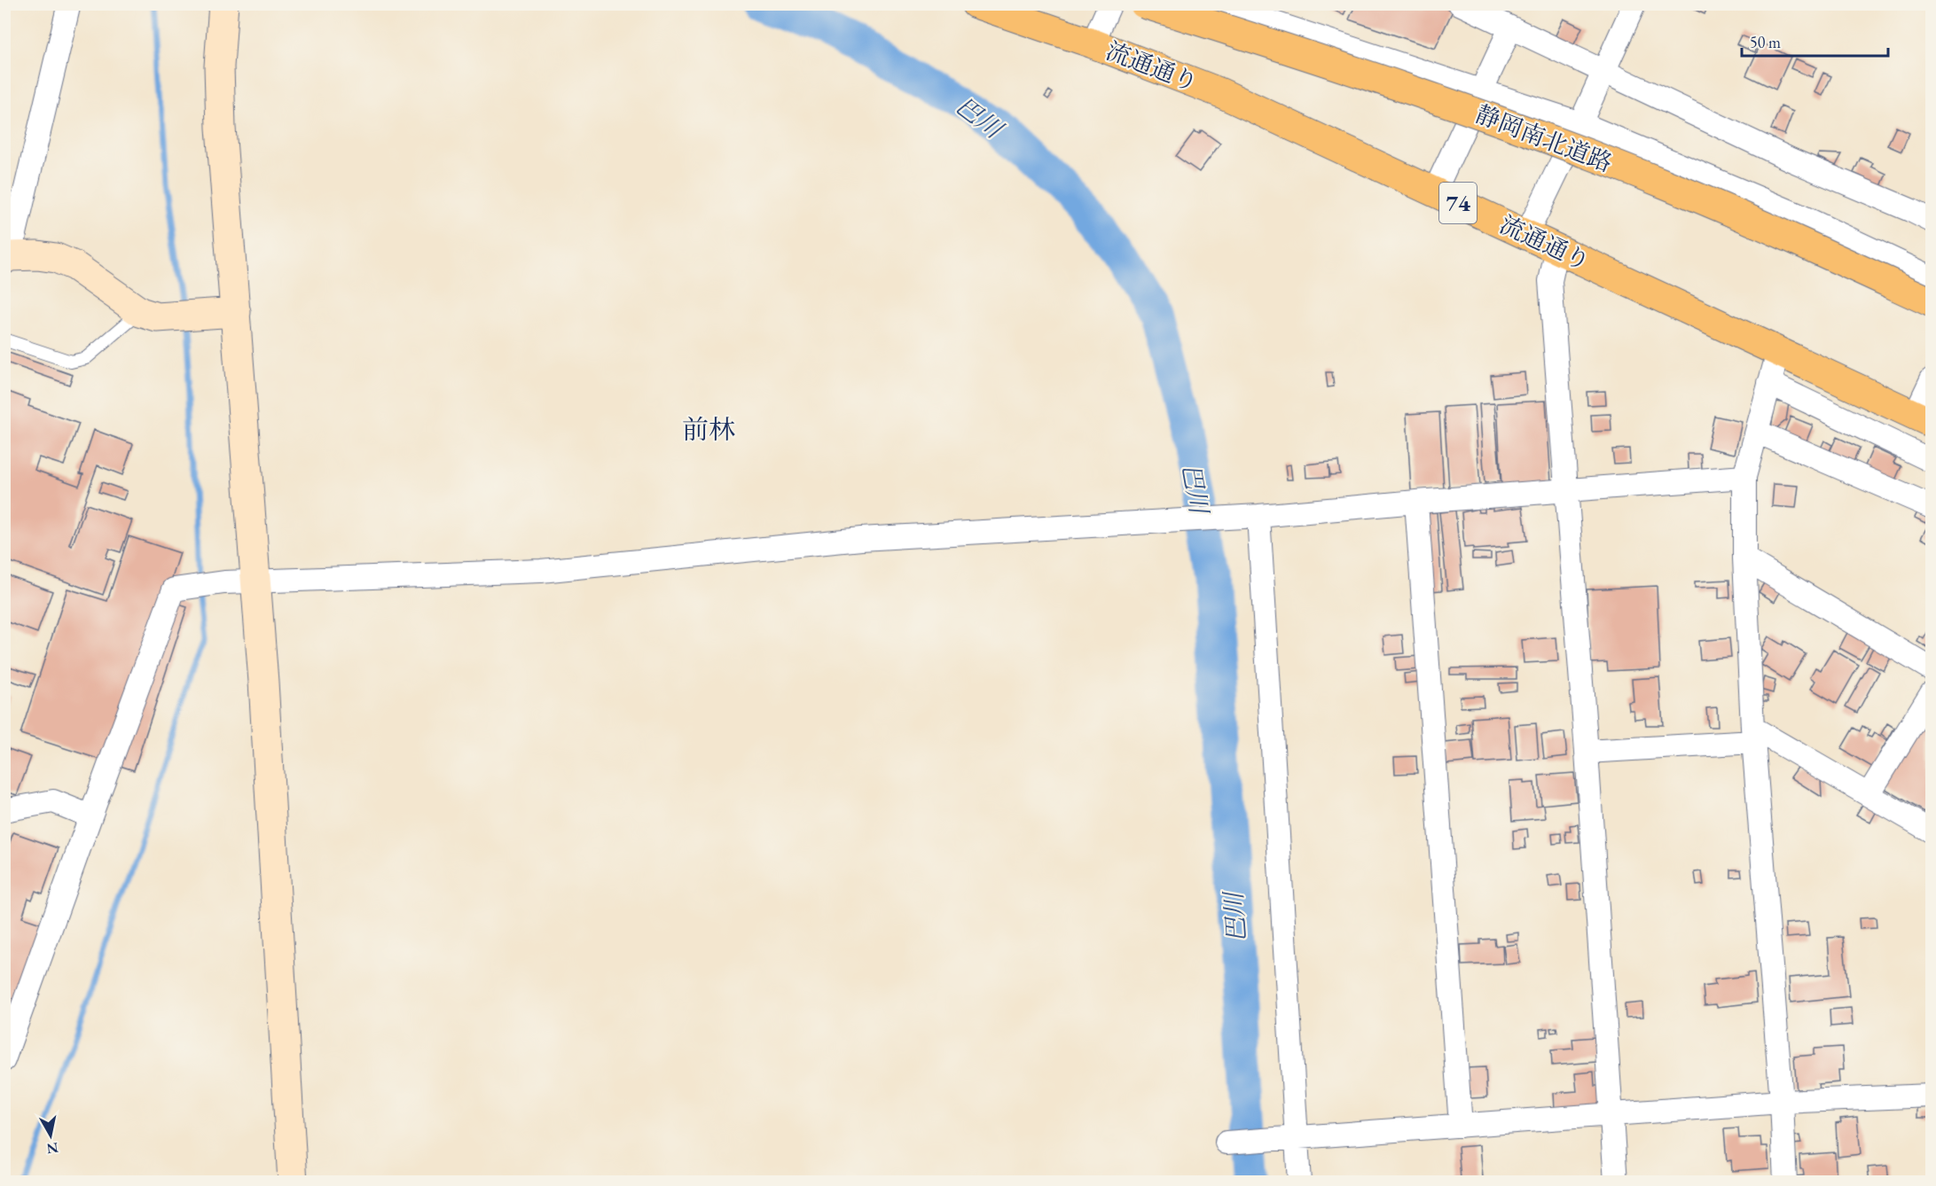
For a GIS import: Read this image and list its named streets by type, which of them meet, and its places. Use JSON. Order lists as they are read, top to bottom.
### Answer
{
  "streets": {
    "main road": ["流通通り", "静岡南北道路", "74"]
  },
  "districts": ["前林"],
  "water": ["巴川"],
  "scale_bar": "50 m",
  "north": "bottom"
}
